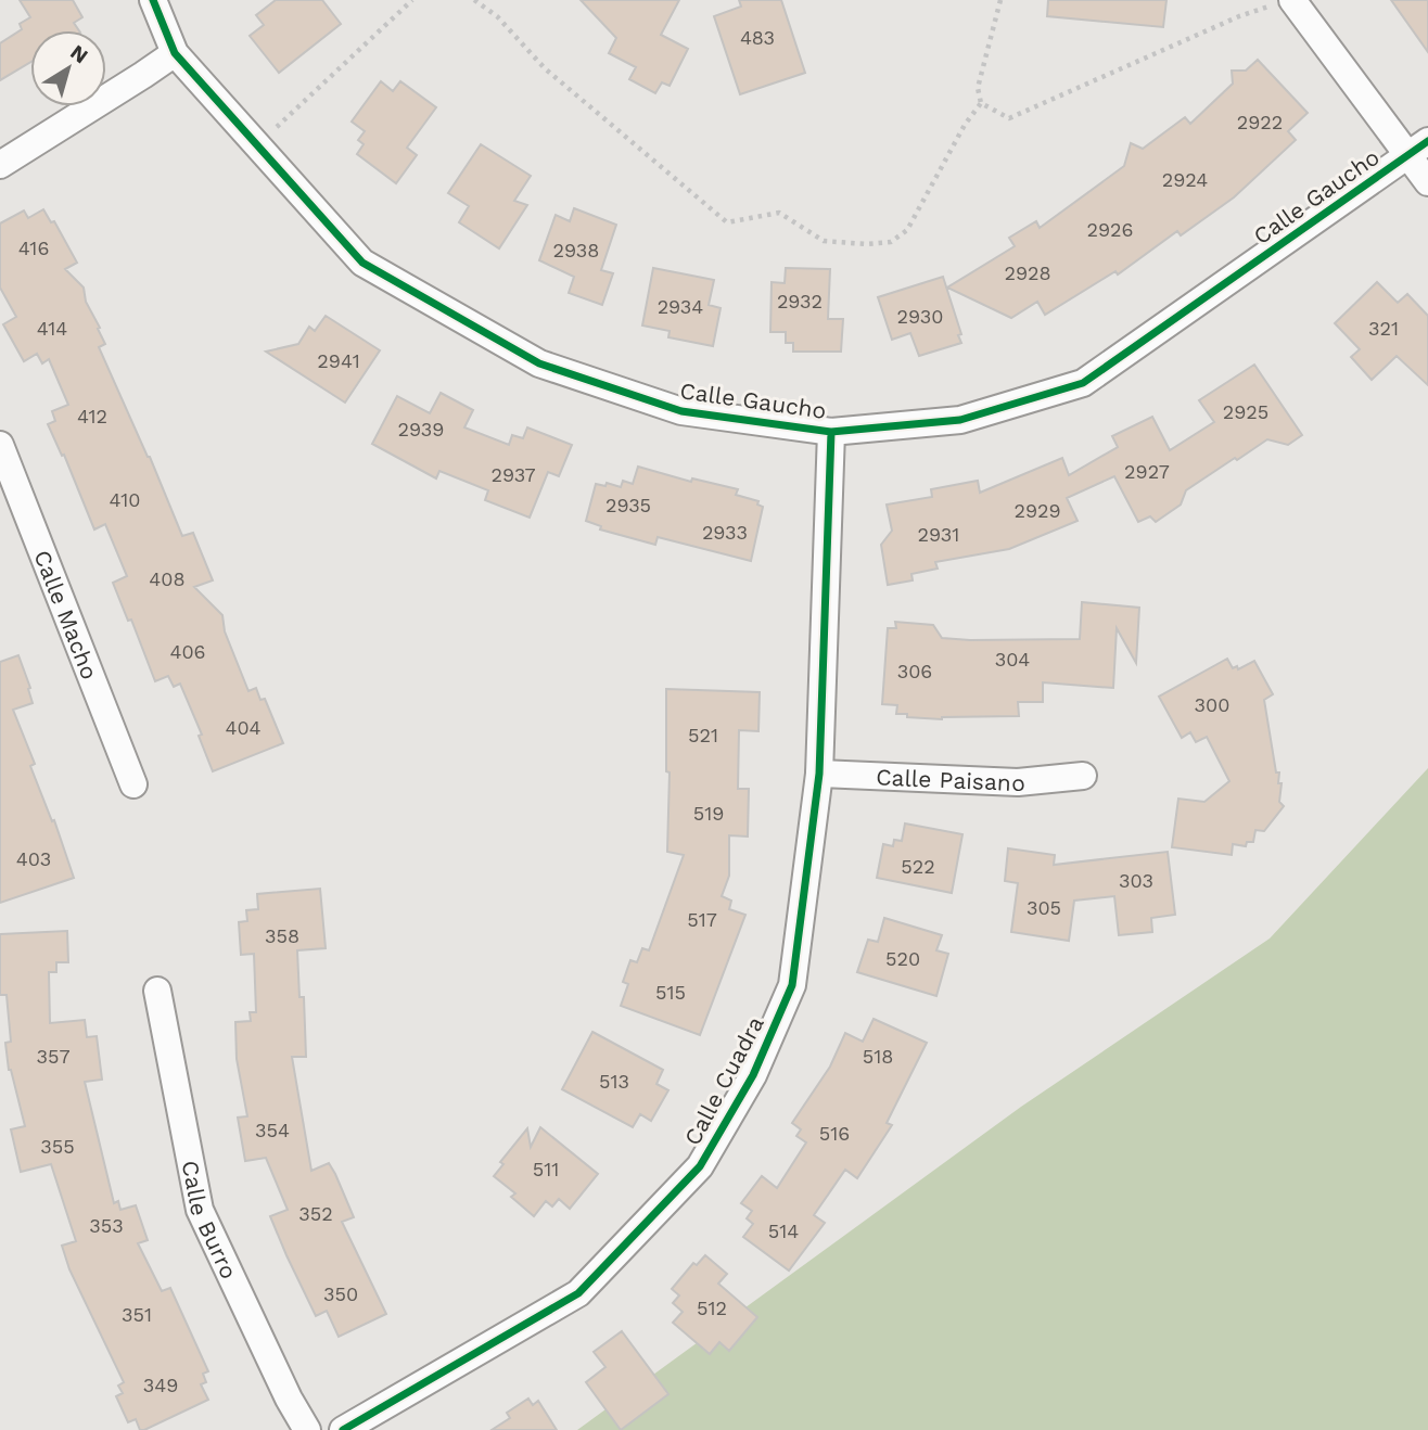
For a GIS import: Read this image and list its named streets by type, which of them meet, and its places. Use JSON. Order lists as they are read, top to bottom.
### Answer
{
  "streets": {
    "street": [
      "Calle Gaucho",
      "Calle Macho",
      "Calle Paisano",
      "Calle Cuadra",
      "Calle Burro"
    ]
  },
  "crossings": [
    ["Calle Gaucho", "Calle Cuadra"],
    ["Calle Paisano", "Calle Cuadra"]
  ],
  "house_numbers": [
    "483",
    "2922",
    "2924",
    "2926",
    "416",
    "2938",
    "2928",
    "2932",
    "2934",
    "2930",
    "414",
    "321",
    "2941",
    "2925",
    "412",
    "2939",
    "2927",
    "2937",
    "410",
    "2935",
    "2929",
    "2933",
    "2931",
    "408",
    "406",
    "304",
    "306",
    "300",
    "404",
    "521",
    "519",
    "403",
    "522",
    "303",
    "305",
    "517",
    "358",
    "520",
    "515",
    "357",
    "518",
    "513",
    "354",
    "516",
    "355",
    "511",
    "352",
    "353",
    "514",
    "350",
    "512",
    "351",
    "349"
  ],
  "north": "top right"
}
